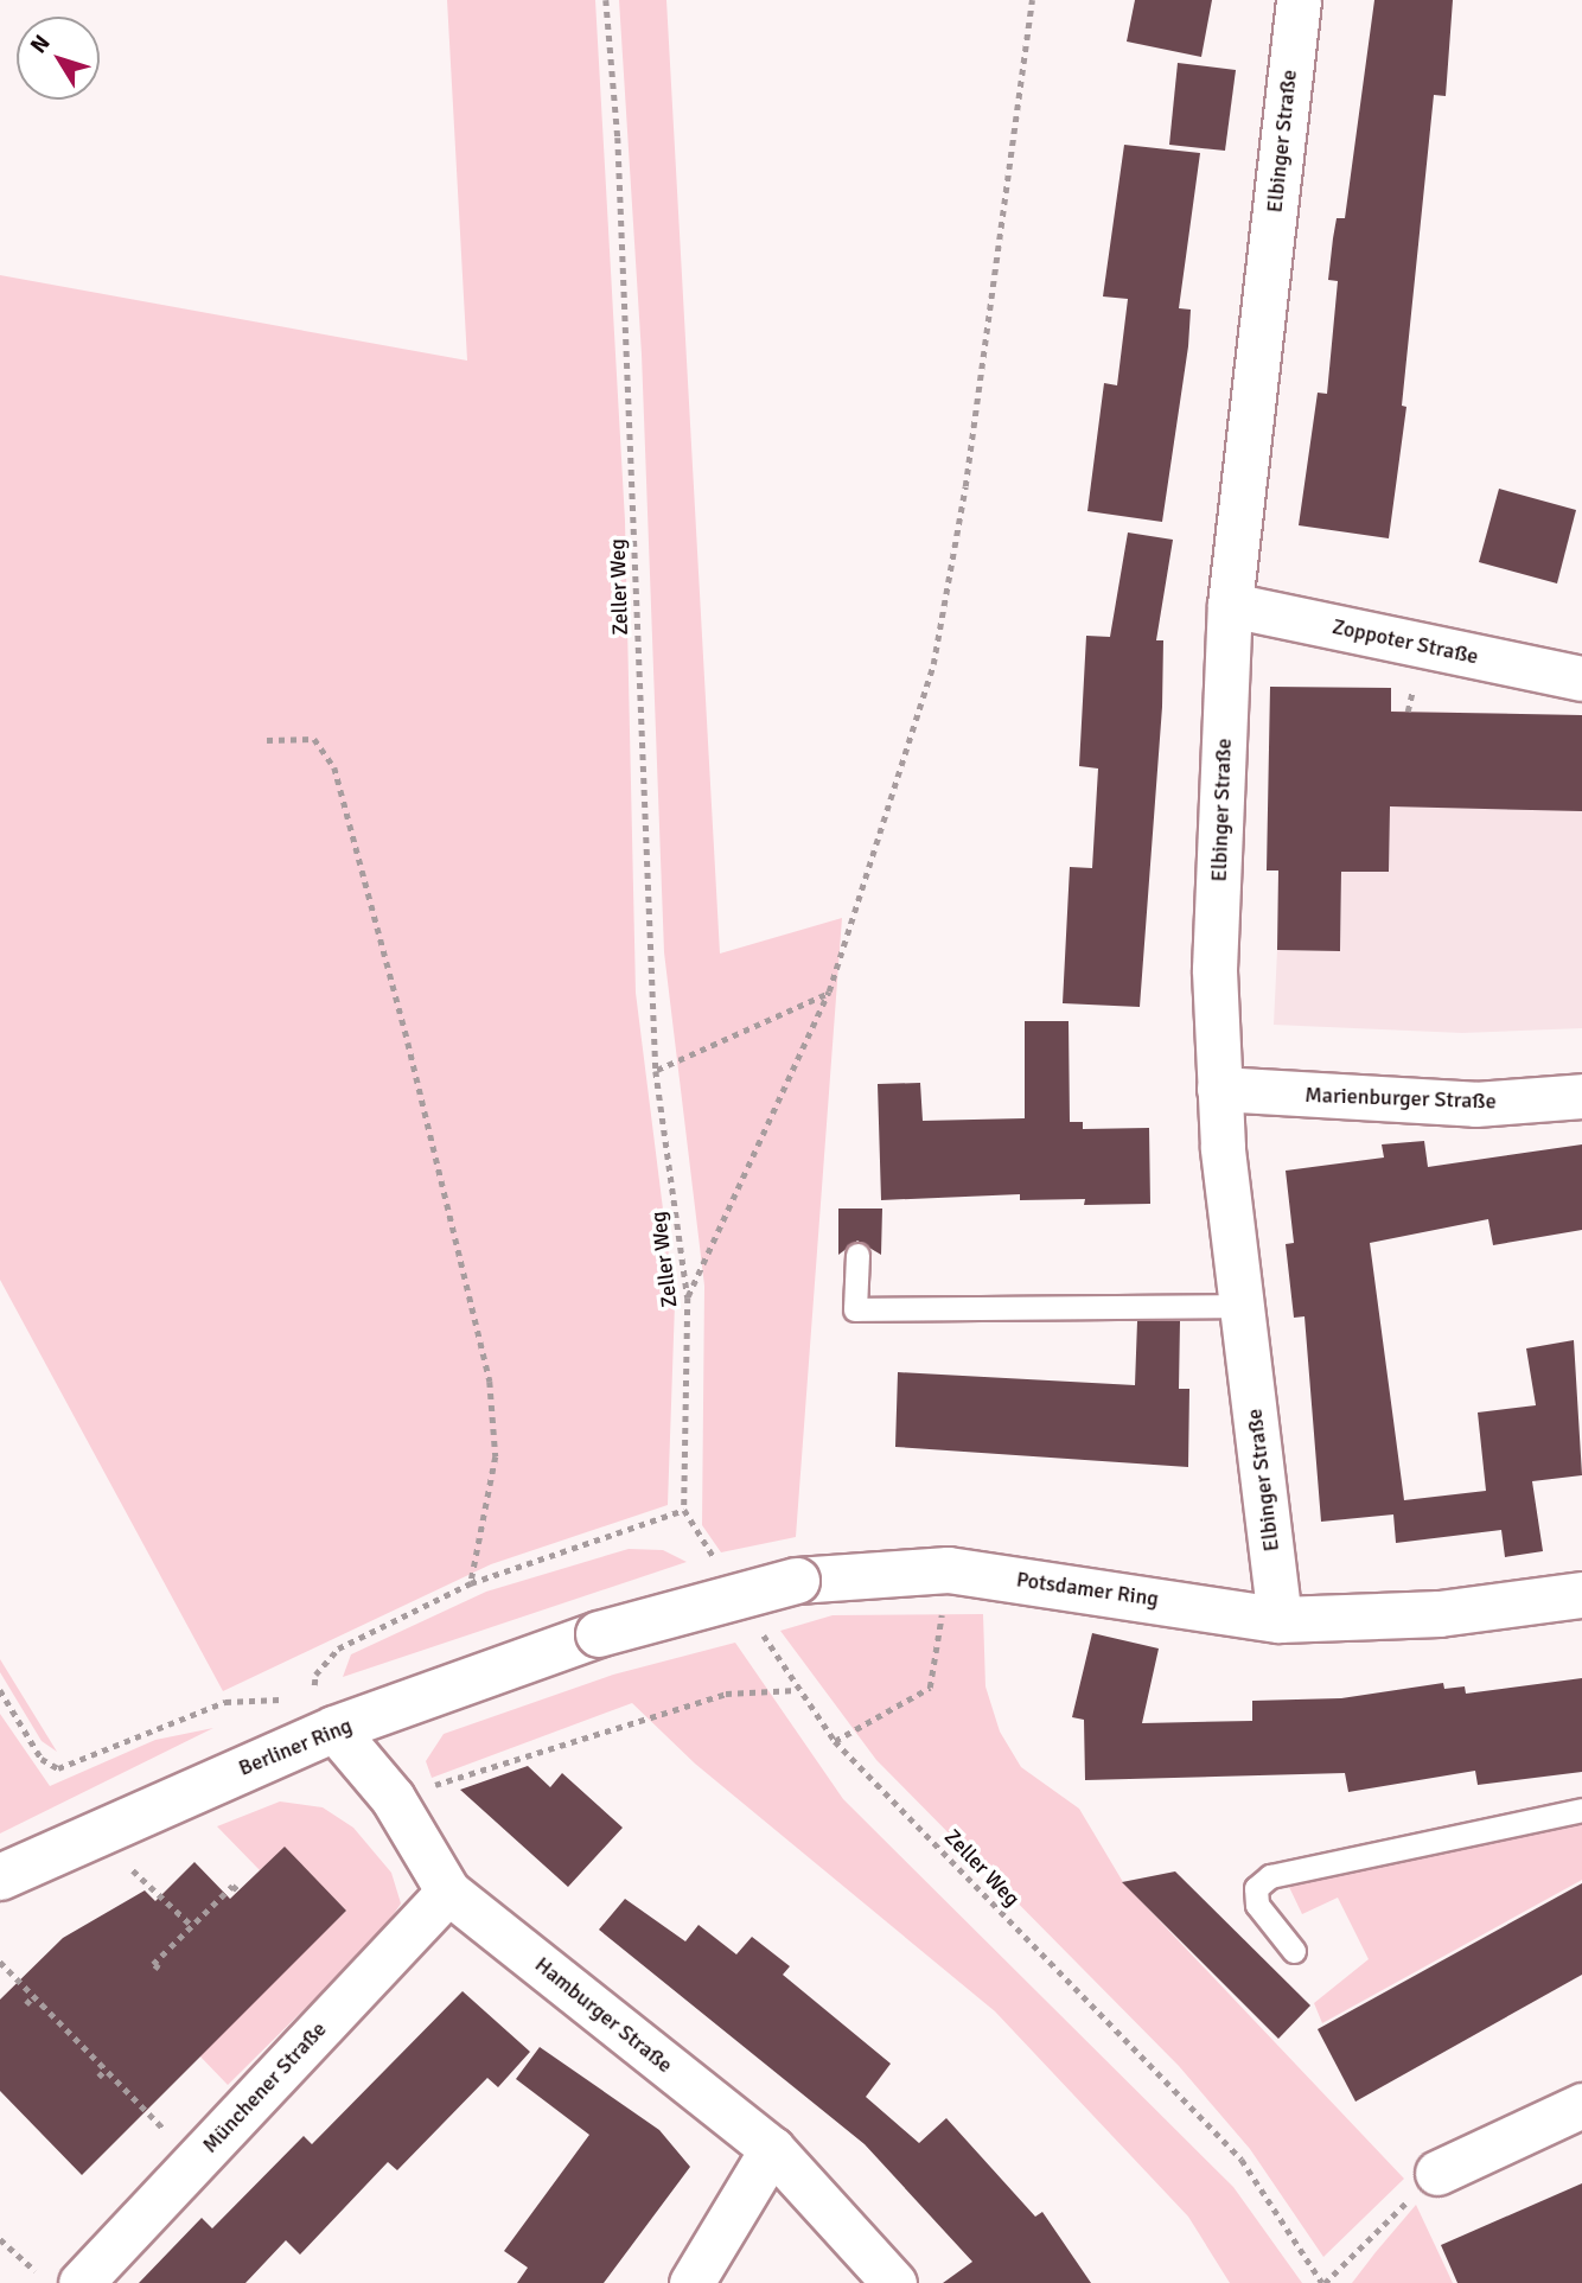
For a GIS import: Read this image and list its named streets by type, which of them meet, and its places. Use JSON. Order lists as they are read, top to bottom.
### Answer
{
  "streets": {
    "street": [
      "Elbinger Straße",
      "Zoppoter Straße",
      "Marienburger Straße",
      "Potsdamer Ring",
      "Berliner Ring",
      "Hamburger Straße",
      "Münchener Straße"
    ],
    "path": ["Zeller Weg"]
  },
  "crossings": [
    ["Elbinger Straße", "Zoppoter Straße"],
    ["Elbinger Straße", "Marienburger Straße"],
    ["Elbinger Straße", "Potsdamer Ring"],
    ["Potsdamer Ring", "Berliner Ring"],
    ["Berliner Ring", "Hamburger Straße"],
    ["Hamburger Straße", "Münchener Straße"]
  ],
  "north": "top left"
}
